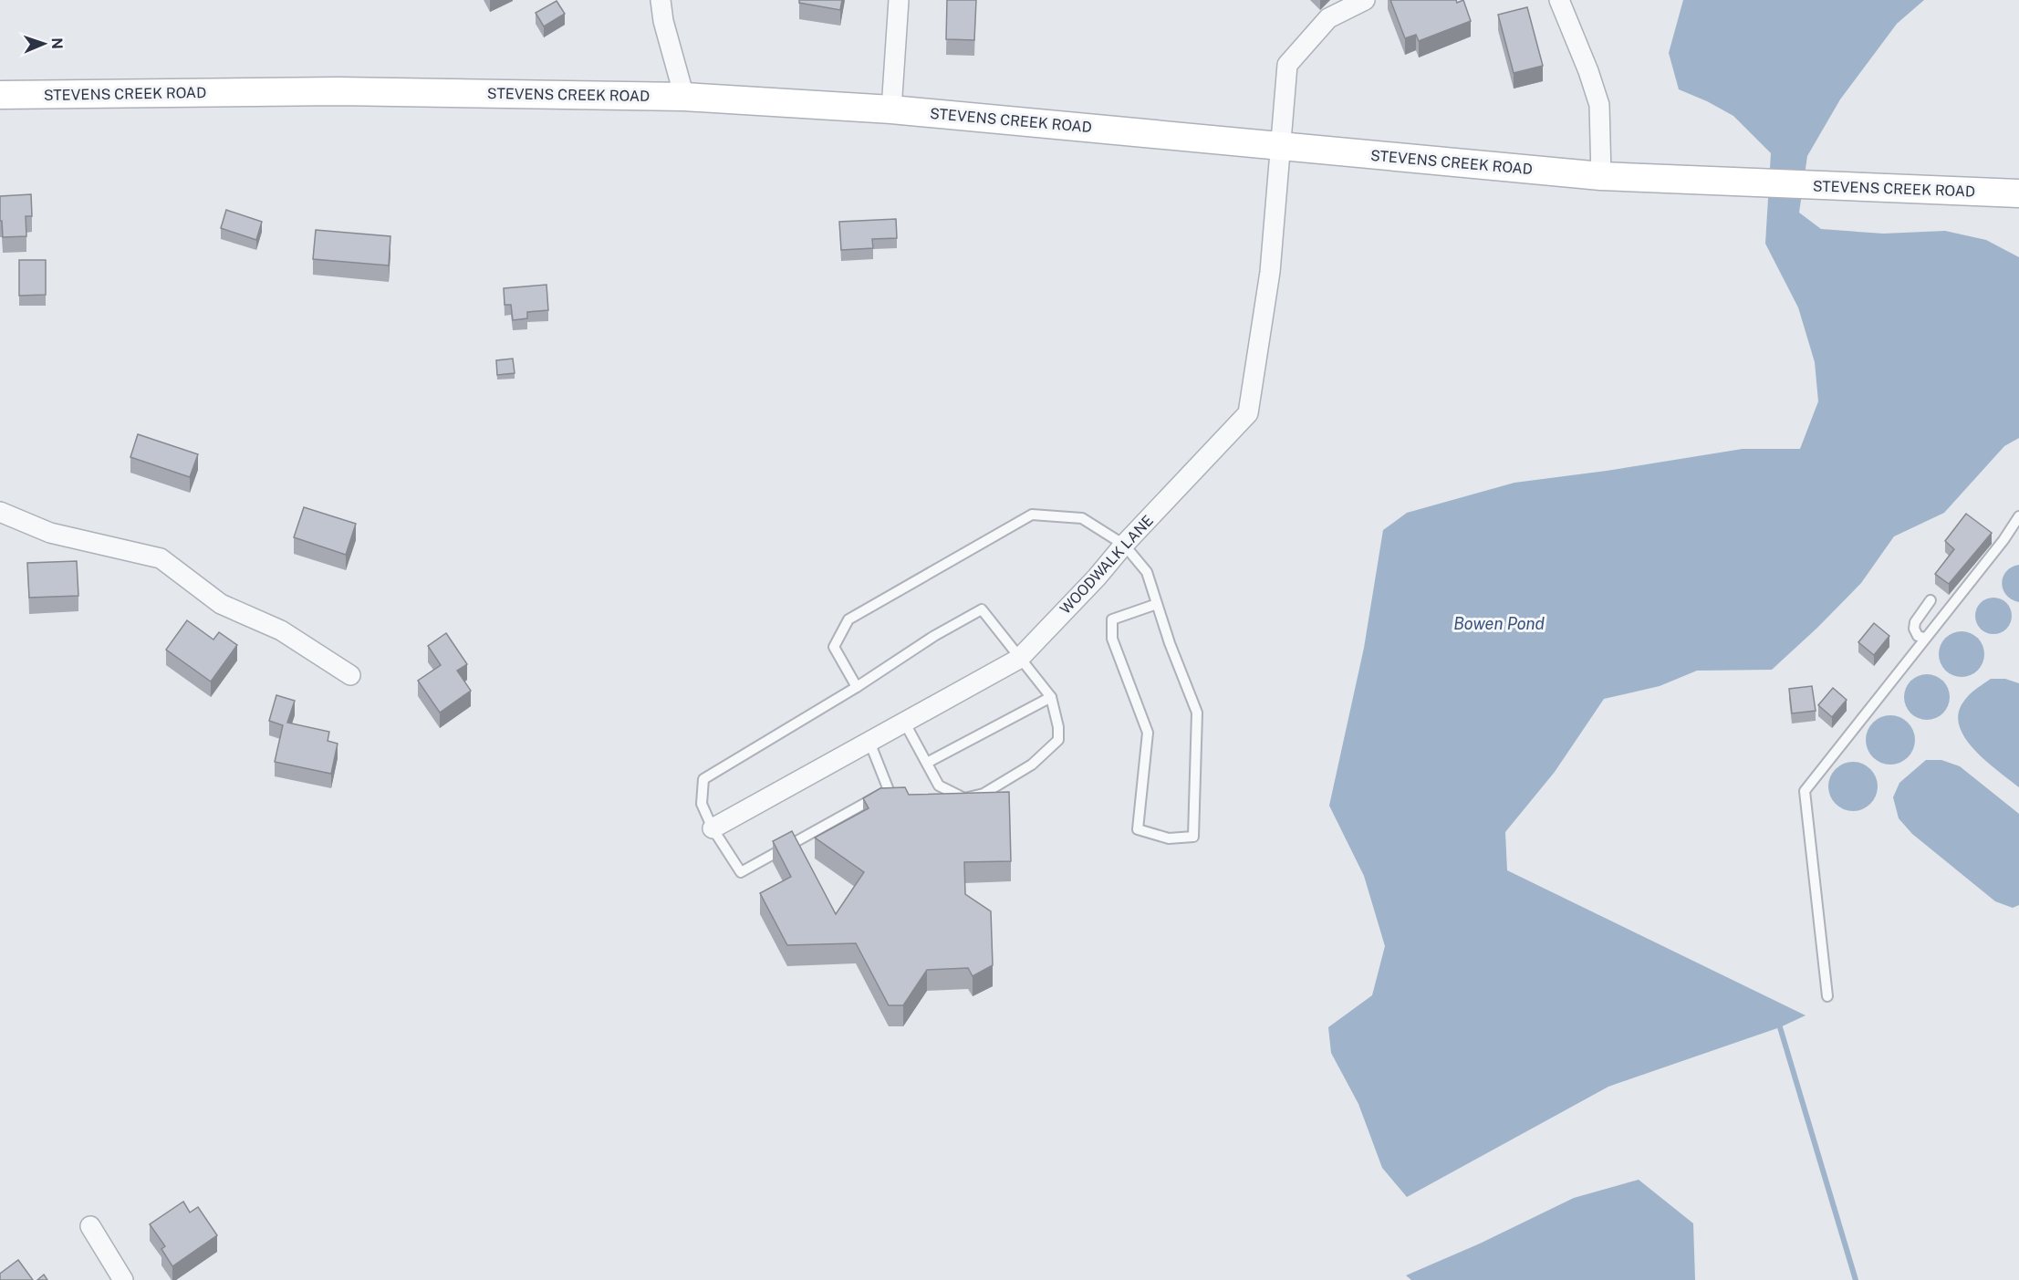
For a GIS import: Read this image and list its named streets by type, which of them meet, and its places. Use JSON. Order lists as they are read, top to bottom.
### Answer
{
  "streets": {
    "street": ["STEVENS CREEK ROAD", "WOODWALK LANE"]
  },
  "crossings": [
    ["STEVENS CREEK ROAD", "WOODWALK LANE"]
  ],
  "water": ["Bowen Pond"],
  "north": "right"
}
